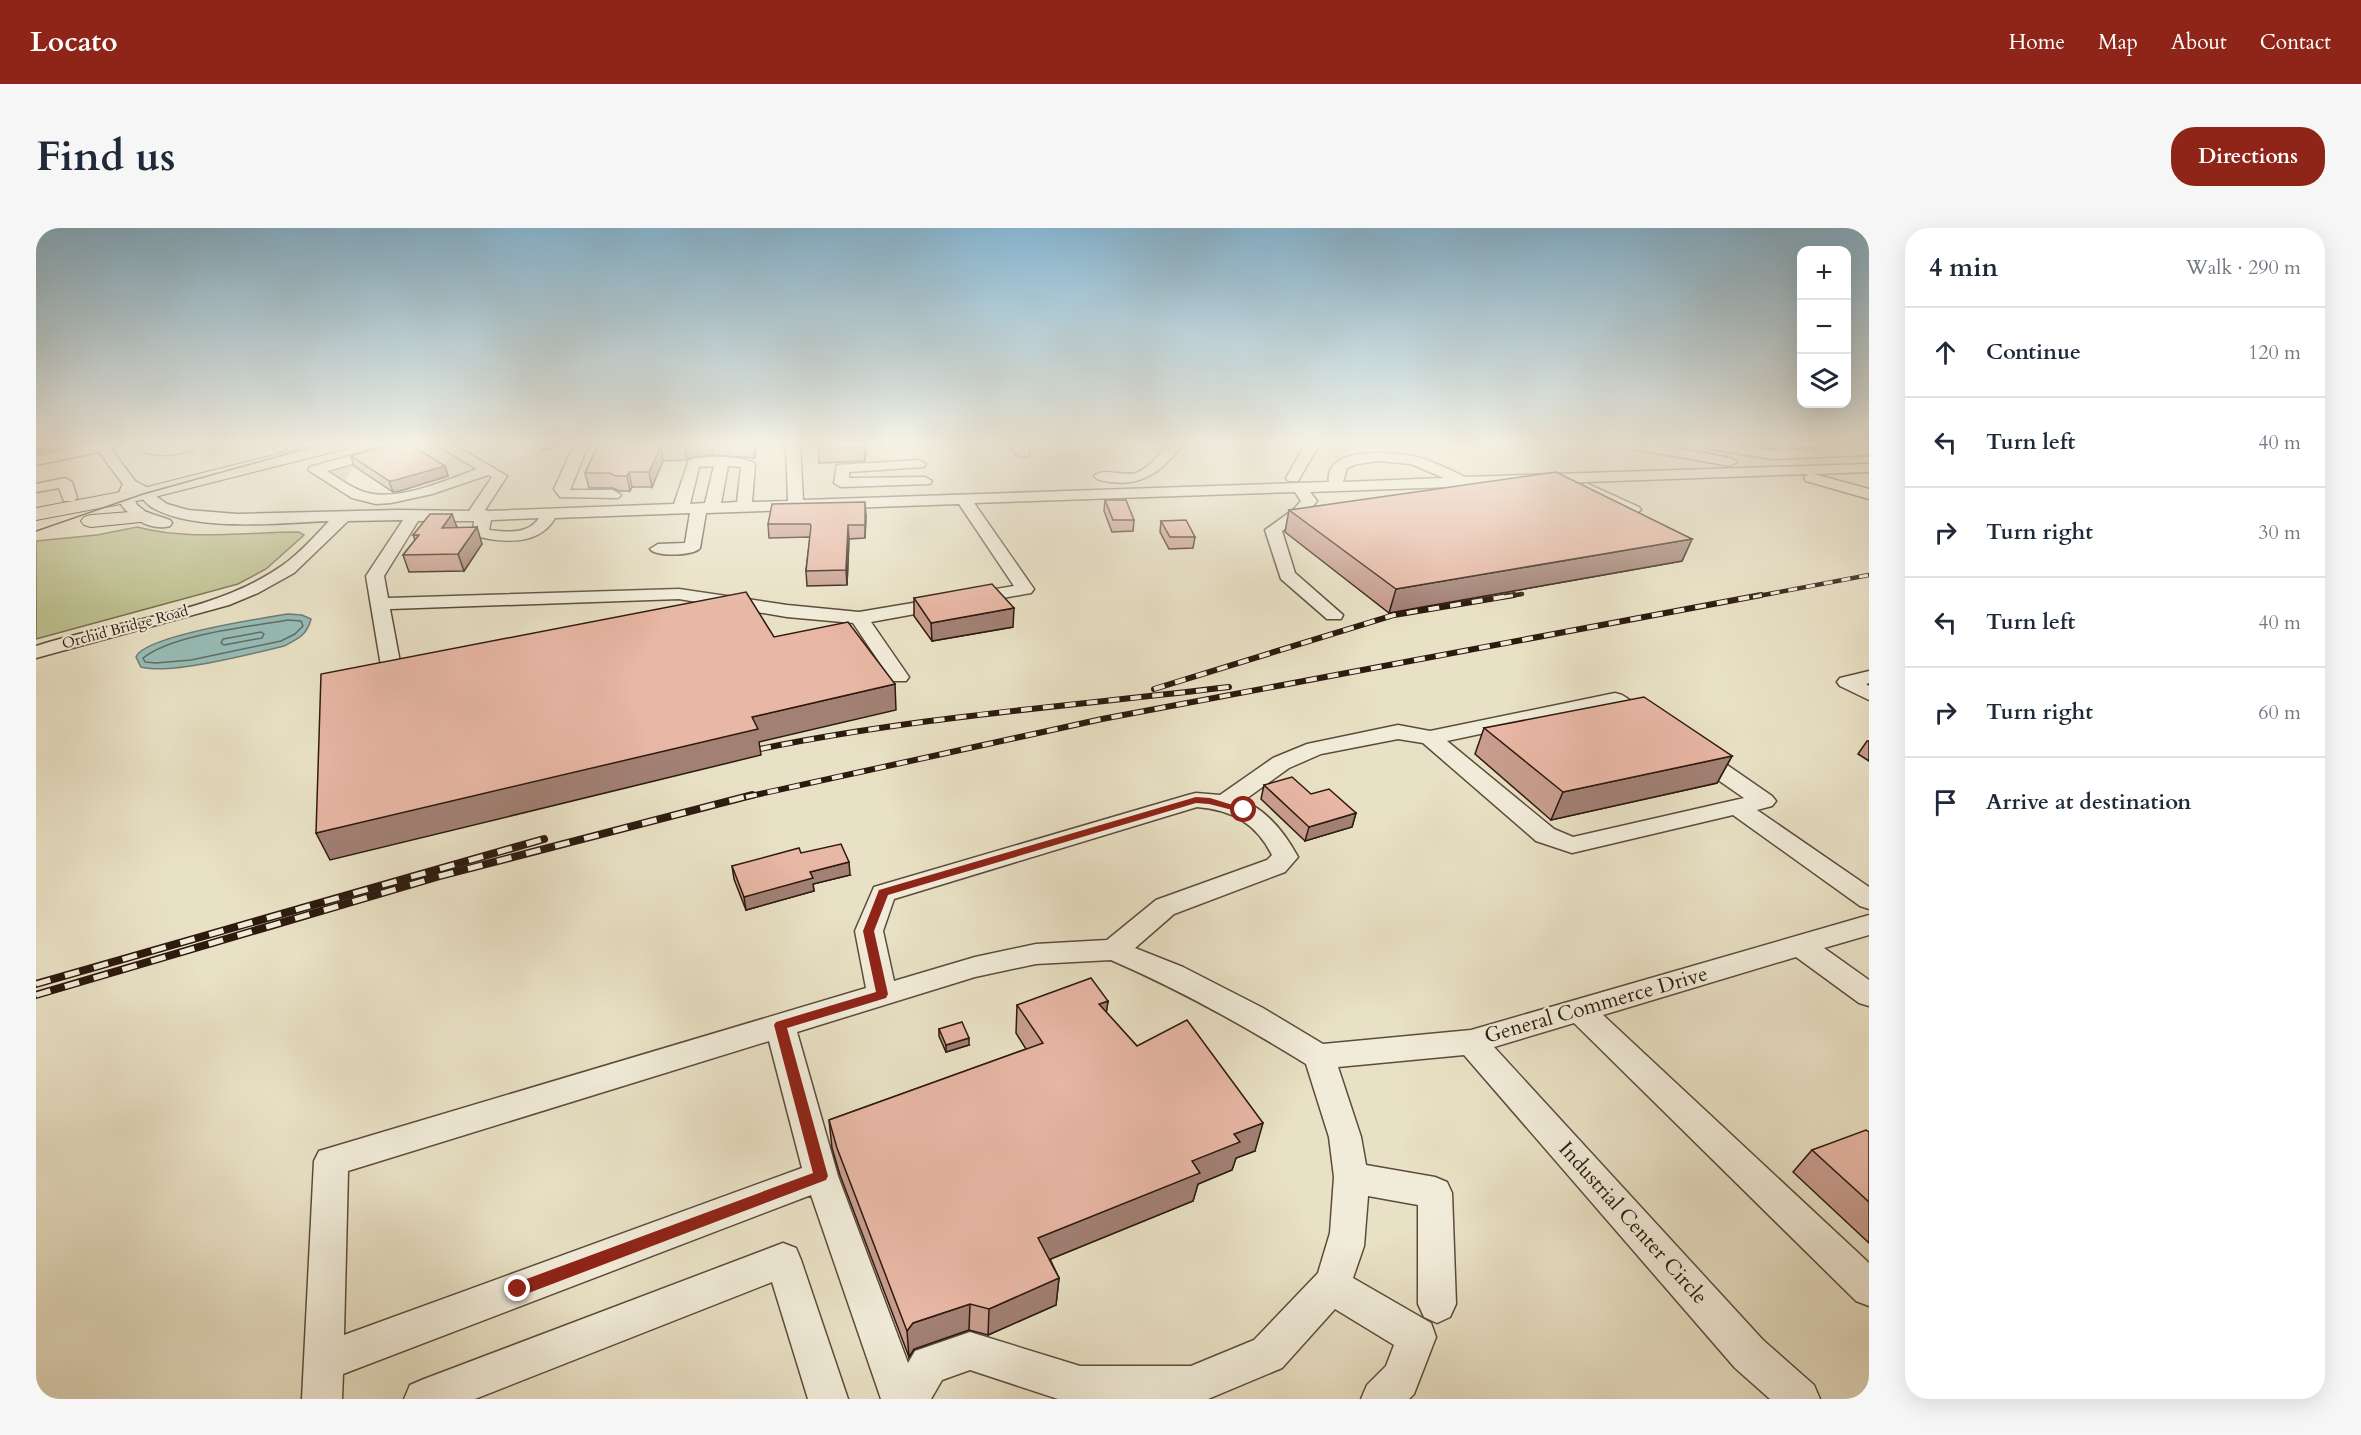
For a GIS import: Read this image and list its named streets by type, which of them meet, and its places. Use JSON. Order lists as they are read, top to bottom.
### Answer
{
  "streets": {
    "street": ["Orchid Bridge Road", "General Commerce Drive", "Industrial Center Circle"]
  },
  "crossings": [
    ["General Commerce Drive", "Industrial Center Circle"]
  ],
  "page": {
    "header": "Locato",
    "nav": [
      "Home",
      "Map",
      "About",
      "Contact"
    ],
    "buttons": "Directions",
    "title": "Find us",
    "heading": ["4 min", "Walk · 290 m"],
    "map_buttons": ["+", "−"],
    "list": [
      ["Continue", "120 m"],
      ["Turn left", "40 m"],
      ["Turn right", "30 m"],
      ["Turn left", "40 m"],
      ["Turn right", "60 m"],
      "Arrive at destination"
    ]
  }
}
